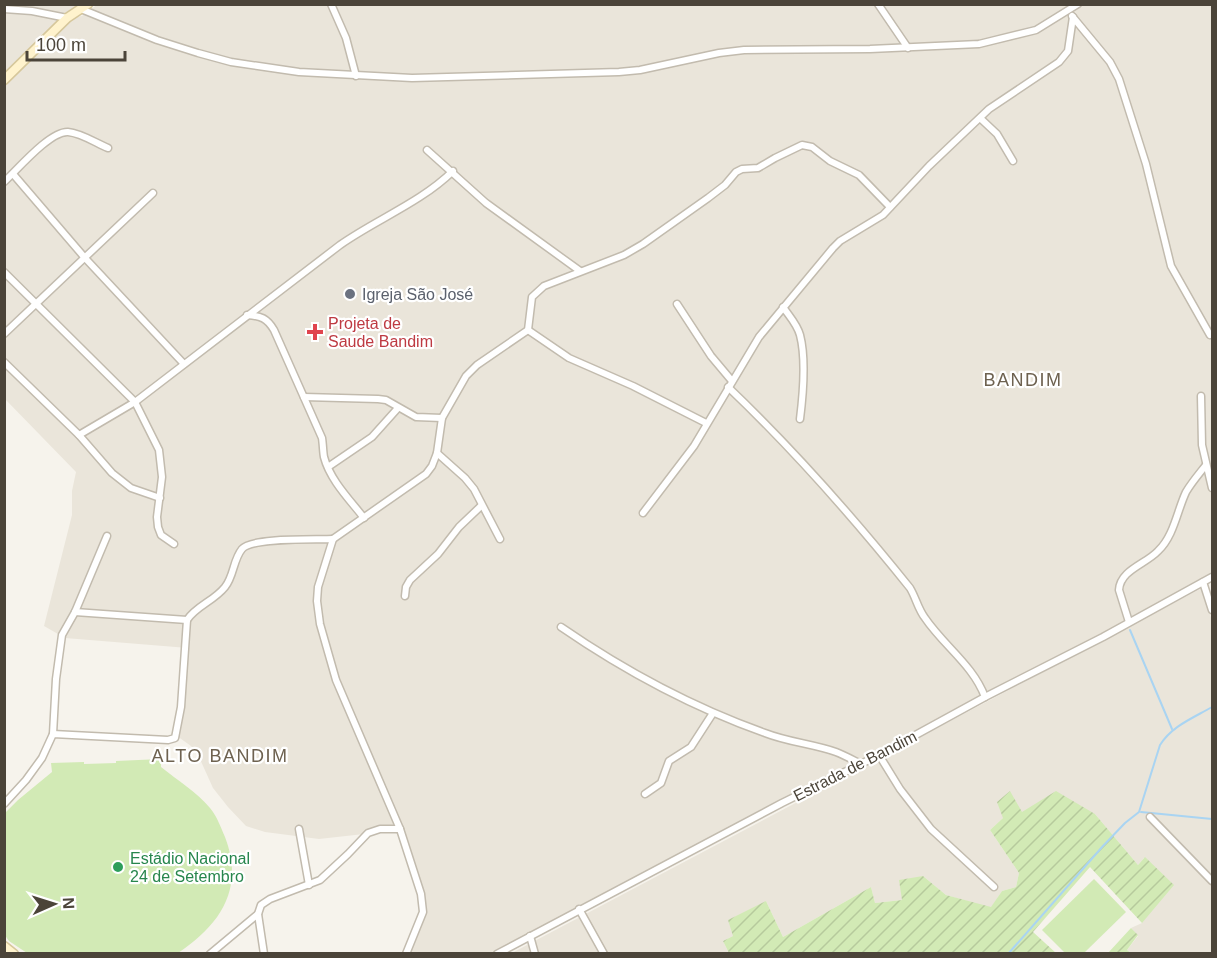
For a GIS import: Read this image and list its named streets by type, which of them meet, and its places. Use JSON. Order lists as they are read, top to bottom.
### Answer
{
  "streets": {
    "street": ["Estrada de Bandim"]
  },
  "districts": ["BANDIM", "ALTO BANDIM"],
  "places": {
    "other": ["Igreja São José", "Estádio Nacional 24 de Setembro"],
    "health": ["Projeta de Saude Bandim"]
  },
  "scale_bar": "100 m",
  "north": "right"
}
